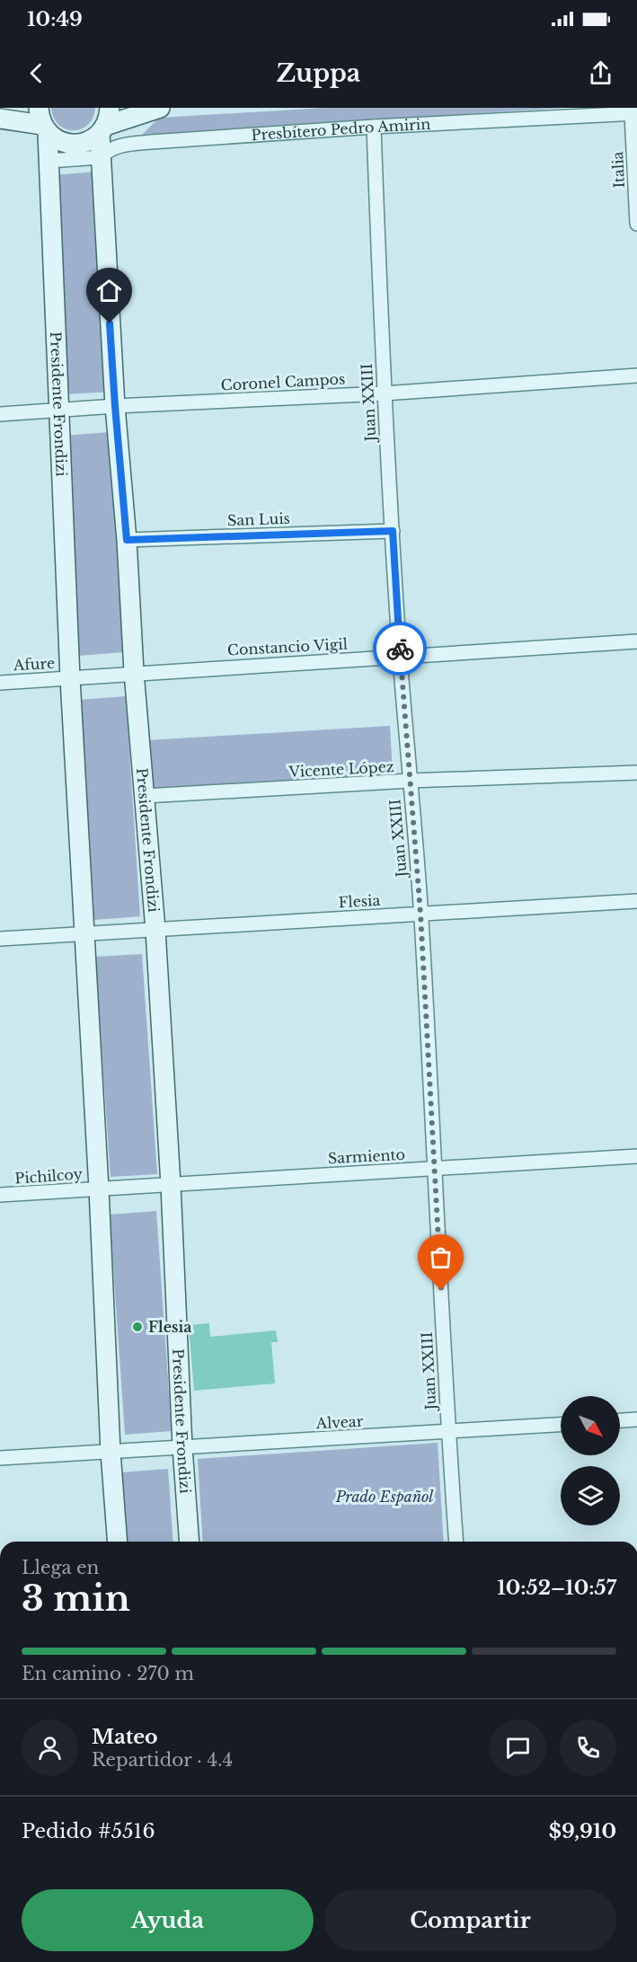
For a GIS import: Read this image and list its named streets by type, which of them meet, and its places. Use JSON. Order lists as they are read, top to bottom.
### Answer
{
  "streets": {
    "main road": ["Presidente Frondizi"],
    "street": [
      "Presbítero Pedro Amirin",
      "Italia",
      "Coronel Campos",
      "Juan XXIII",
      "San Luis",
      "Constancio Vigil",
      "Afure",
      "Vicente López",
      "Flesia",
      "Sarmiento",
      "Pichilcoy",
      "Alvear"
    ]
  },
  "crossings": [
    ["Presbítero Pedro Amirin", "Italia"],
    ["Presbítero Pedro Amirin", "Juan XXIII"],
    ["Presbítero Pedro Amirin", "Presidente Frondizi"],
    ["Coronel Campos", "Juan XXIII"],
    ["Coronel Campos", "Presidente Frondizi"],
    ["Juan XXIII", "San Luis"],
    ["Juan XXIII", "Constancio Vigil"],
    ["Juan XXIII", "Vicente López"],
    ["Juan XXIII", "Flesia"],
    ["Juan XXIII", "Sarmiento"],
    ["Juan XXIII", "Alvear"],
    ["Presidente Frondizi", "San Luis"],
    ["Presidente Frondizi", "Constancio Vigil"],
    ["Presidente Frondizi", "Afure"],
    ["Presidente Frondizi", "Vicente López"],
    ["Presidente Frondizi", "Flesia"],
    ["Presidente Frondizi", "Sarmiento"],
    ["Presidente Frondizi", "Pichilcoy"],
    ["Presidente Frondizi", "Alvear"],
    ["Constancio Vigil", "Afure"],
    ["Sarmiento", "Pichilcoy"]
  ],
  "parks": ["Prado Español"],
  "places": ["Flesia"],
  "north": "bottom right",
  "page": {
    "status": "10:49",
    "header": "Zuppa",
    "heading": ["3 min", "Llega en", "10:52–10:57"],
    "panel": [
      "Mateo",
      "Repartidor · 4.4",
      "Pedido #5516",
      "$9,910"
    ],
    "bar": "En camino · 270 m",
    "buttons": ["Ayuda", "Compartir"]
  }
}
